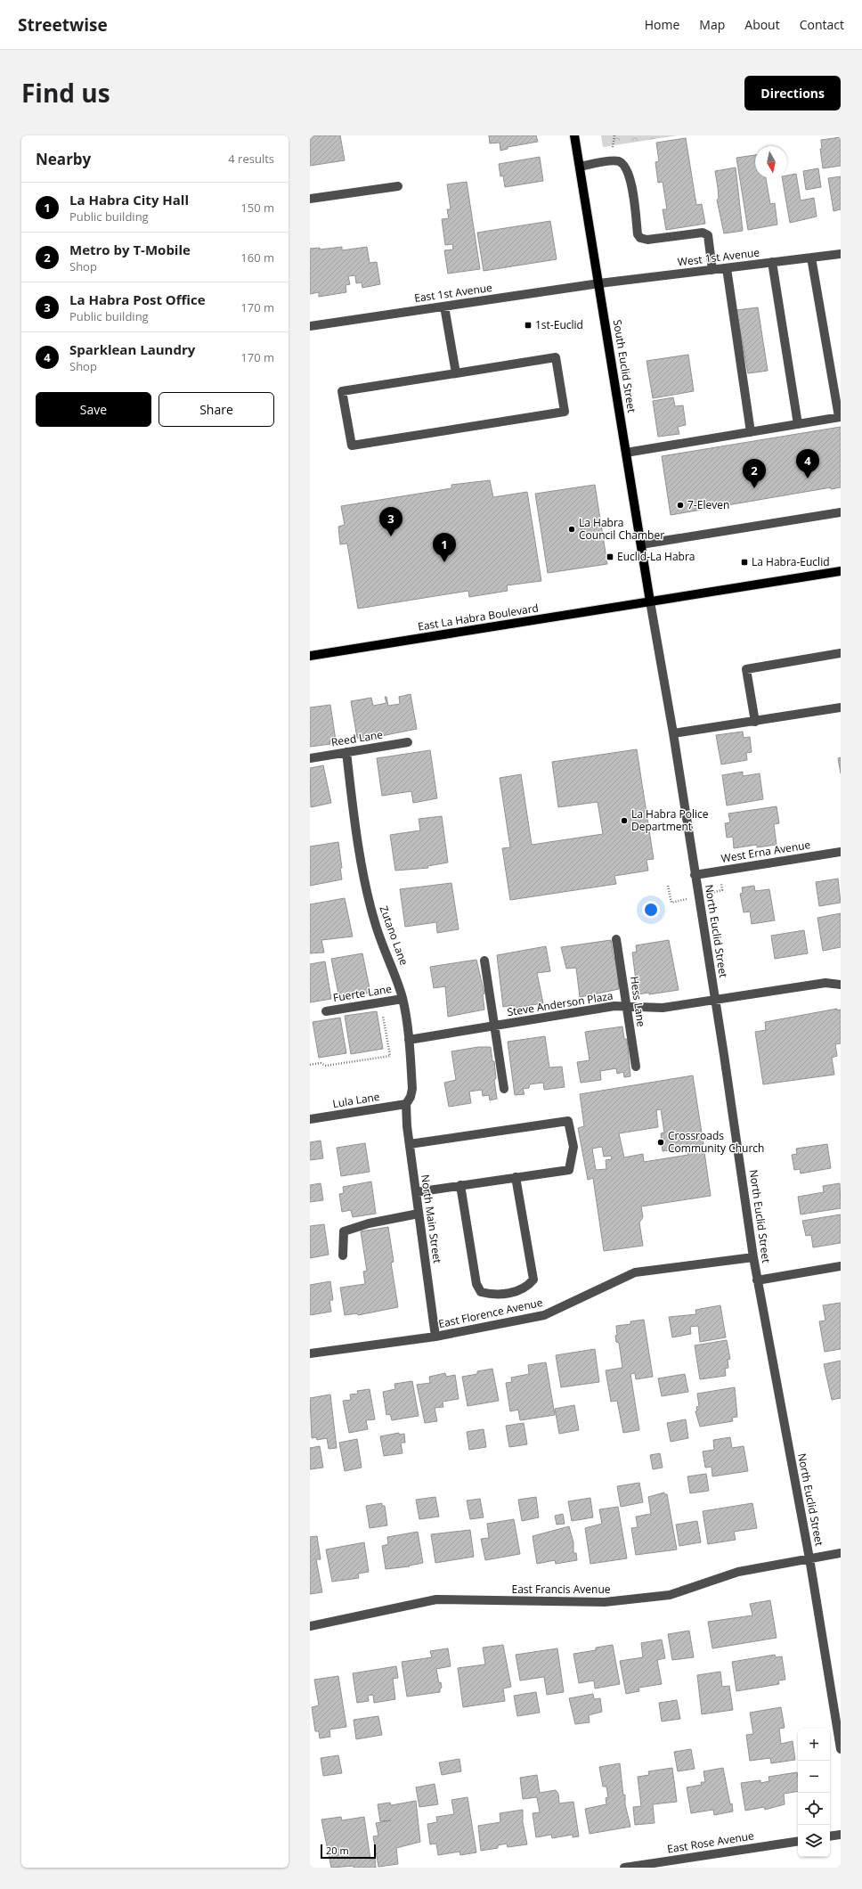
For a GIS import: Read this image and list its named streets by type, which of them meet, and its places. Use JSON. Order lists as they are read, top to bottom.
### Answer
{
  "streets": {
    "main road": ["South Euclid Street", "East La Habra Boulevard"],
    "street": [
      "West 1st Avenue",
      "East 1st Avenue",
      "Reed Lane",
      "West Erna Avenue",
      "North Euclid Street",
      "Zutano Lane",
      "Fuerte Lane",
      "Hess Lane",
      "Steve Anderson Plaza",
      "Lula Lane",
      "North Main Street",
      "East Florence Avenue",
      "East Francis Avenue",
      "East Rose Avenue"
    ]
  },
  "crossings": [
    ["West 1st Avenue", "East 1st Avenue"],
    ["West 1st Avenue", "South Euclid Street"],
    ["East 1st Avenue", "South Euclid Street"],
    ["South Euclid Street", "East La Habra Boulevard"],
    ["South Euclid Street", "North Euclid Street"],
    ["East La Habra Boulevard", "North Euclid Street"],
    ["Reed Lane", "Zutano Lane"],
    ["West Erna Avenue", "North Euclid Street"],
    ["North Euclid Street", "Steve Anderson Plaza"],
    ["North Euclid Street", "East Florence Avenue"],
    ["North Euclid Street", "East Francis Avenue"],
    ["Zutano Lane", "Fuerte Lane"],
    ["Zutano Lane", "Steve Anderson Plaza"],
    ["Zutano Lane", "Lula Lane"],
    ["Zutano Lane", "North Main Street"],
    ["Hess Lane", "Steve Anderson Plaza"],
    ["Lula Lane", "North Main Street"],
    ["North Main Street", "East Florence Avenue"]
  ],
  "places": {
    "transit": ["1st-Euclid", "Euclid-La Habra", "La Habra-Euclid"],
    "other": [
      "7-Eleven",
      "La Habra Council Chamber",
      "La Habra Police Department",
      "Crossroads Community Church"
    ]
  },
  "scale_bar": "20 m",
  "north": "bottom",
  "page": {
    "header": "Streetwise",
    "nav": [
      "Home",
      "Map",
      "About",
      "Contact"
    ],
    "title": "Find us",
    "buttons": [
      "Directions",
      ["Save", "Share"]
    ],
    "heading": ["Nearby", "4 results"],
    "list": [
      {
        "mark": "1",
        "name": "La Habra City Hall",
        "note": "Public building",
        "value": "150 m"
      },
      {
        "mark": "2",
        "name": "Metro by T-Mobile",
        "note": "Shop",
        "value": "160 m"
      },
      {
        "mark": "3",
        "name": "La Habra Post Office",
        "note": "Public building",
        "value": "170 m"
      },
      {
        "mark": "4",
        "name": "Sparklean Laundry",
        "note": "Shop",
        "value": "170 m"
      }
    ],
    "pins": [
      "4",
      "2",
      "3",
      "1"
    ],
    "map_buttons": ["+", "−"],
    "scale": "20 m"
  }
}
